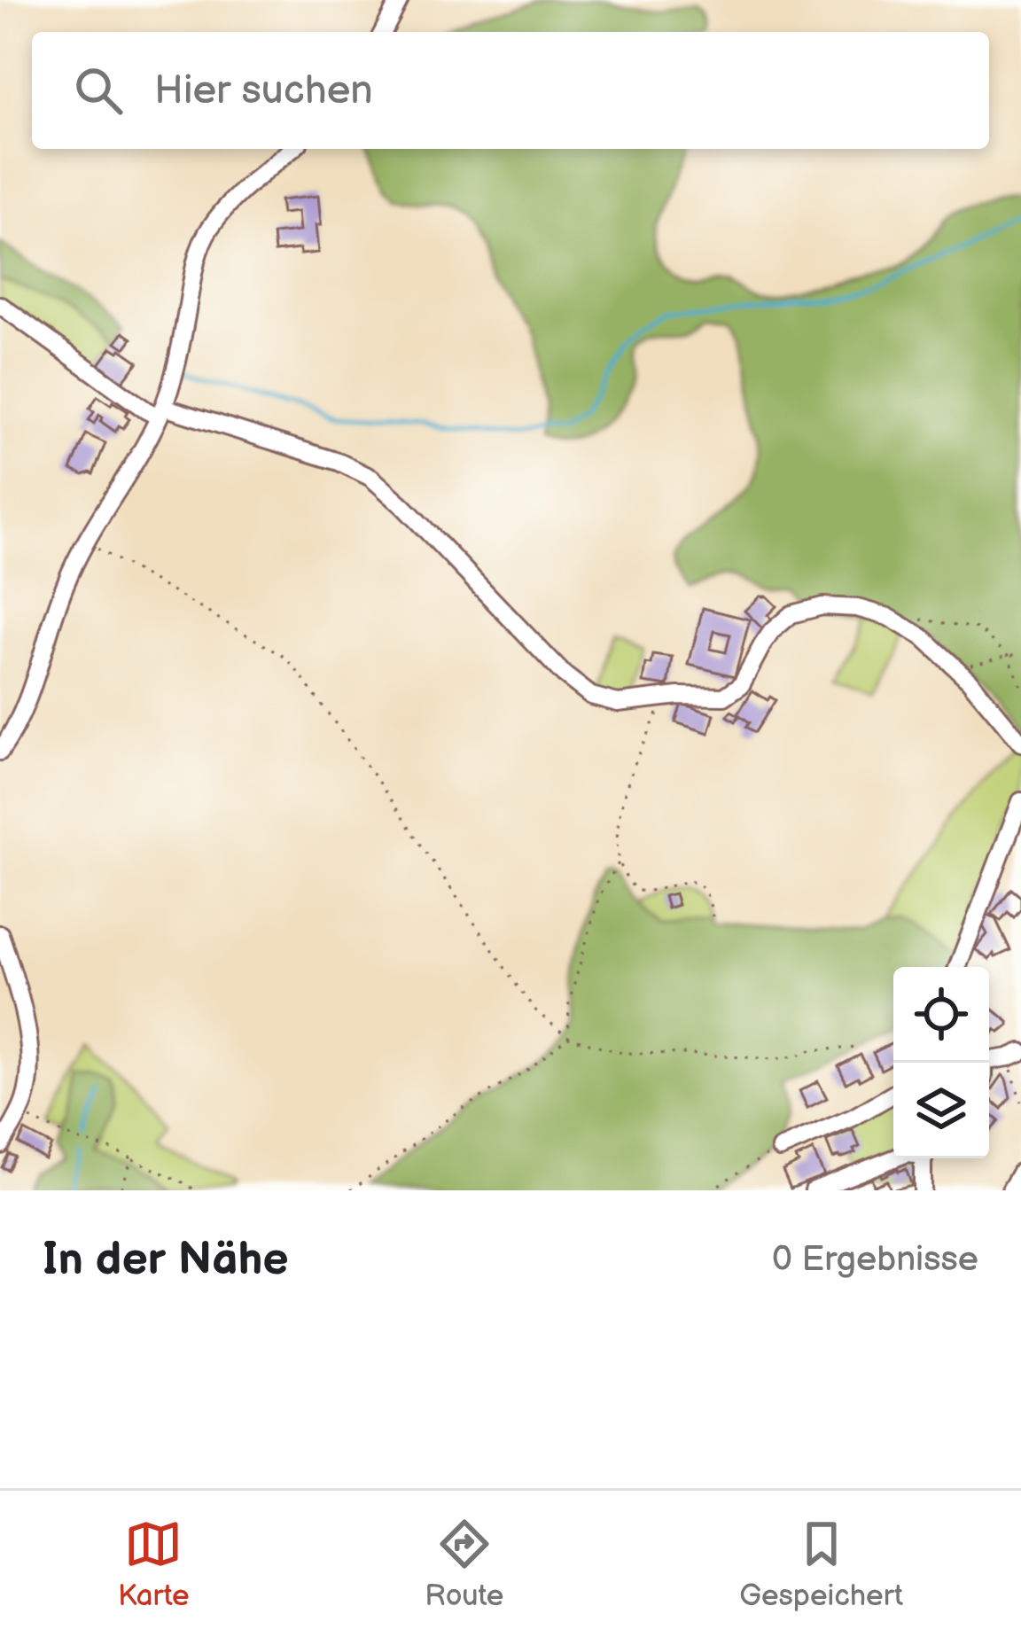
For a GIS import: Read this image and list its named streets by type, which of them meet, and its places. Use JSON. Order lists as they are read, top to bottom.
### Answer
{
  "page": {
    "search": "Hier suchen",
    "heading": ["In der Nähe", "0 Ergebnisse"],
    "nav": ["Karte", "Route", "Gespeichert"]
  }
}
